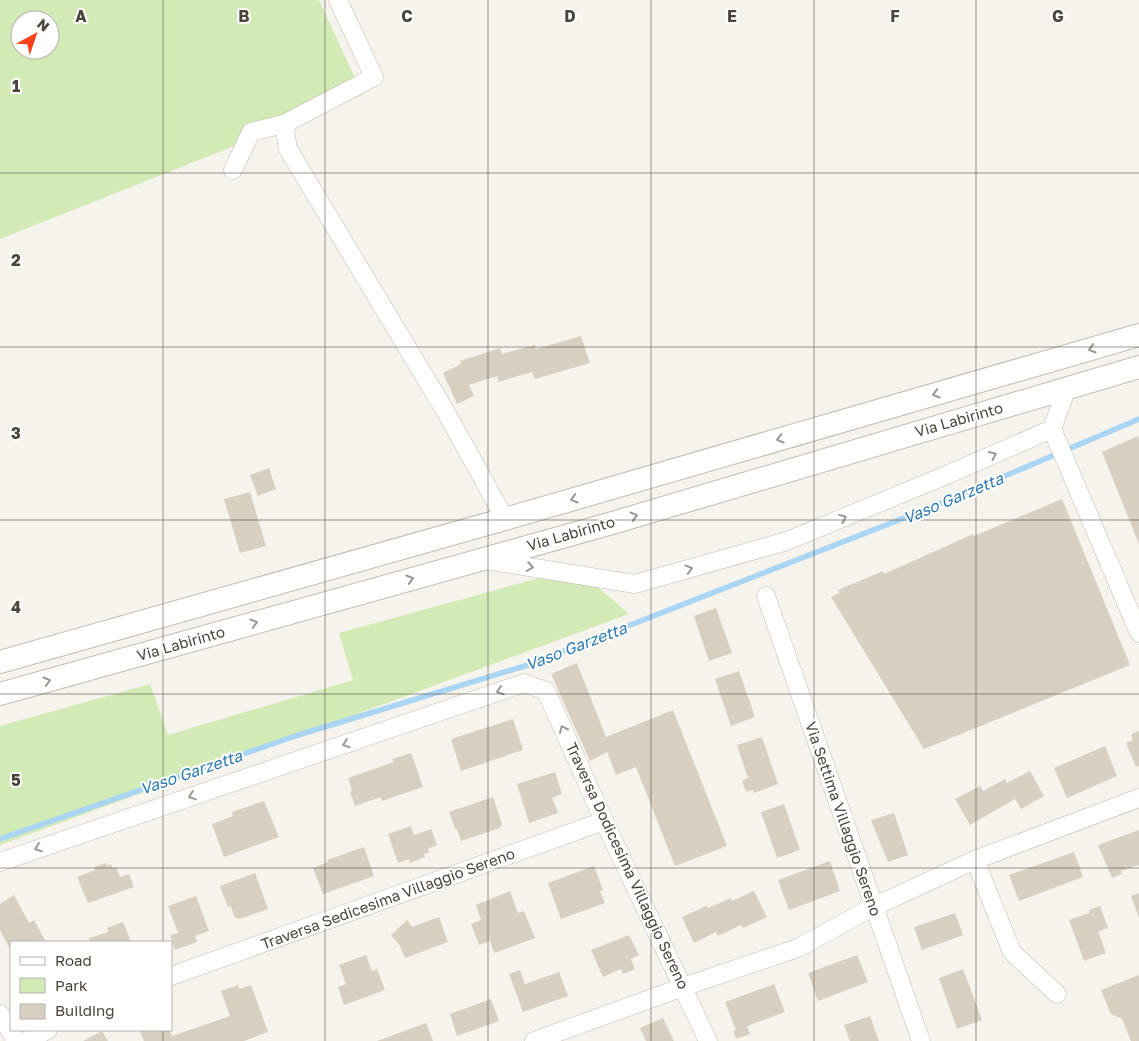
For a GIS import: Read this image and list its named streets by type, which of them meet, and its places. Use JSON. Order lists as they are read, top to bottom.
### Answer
{
  "streets": {
    "street": [
      "Via Labirinto",
      "Via Settima Villaggio Sereno",
      "Traversa Dodicesima Villaggio Sereno",
      "Traversa Sedicesima Villaggio Sereno"
    ]
  },
  "crossings": [
    ["Traversa Dodicesima Villaggio Sereno", "Traversa Sedicesima Villaggio Sereno"]
  ],
  "one_way": ["Traversa Dodicesima Villaggio Sereno"],
  "water": ["Vaso Garzetta"],
  "legend": ["Road", "Park", "Building"],
  "north": "top right",
  "grid": {
    "columns": [
      "A",
      "B",
      "C",
      "D",
      "E",
      "F",
      "G"
    ],
    "rows": [
      "1",
      "2",
      "3",
      "4",
      "5"
    ]
  }
}
